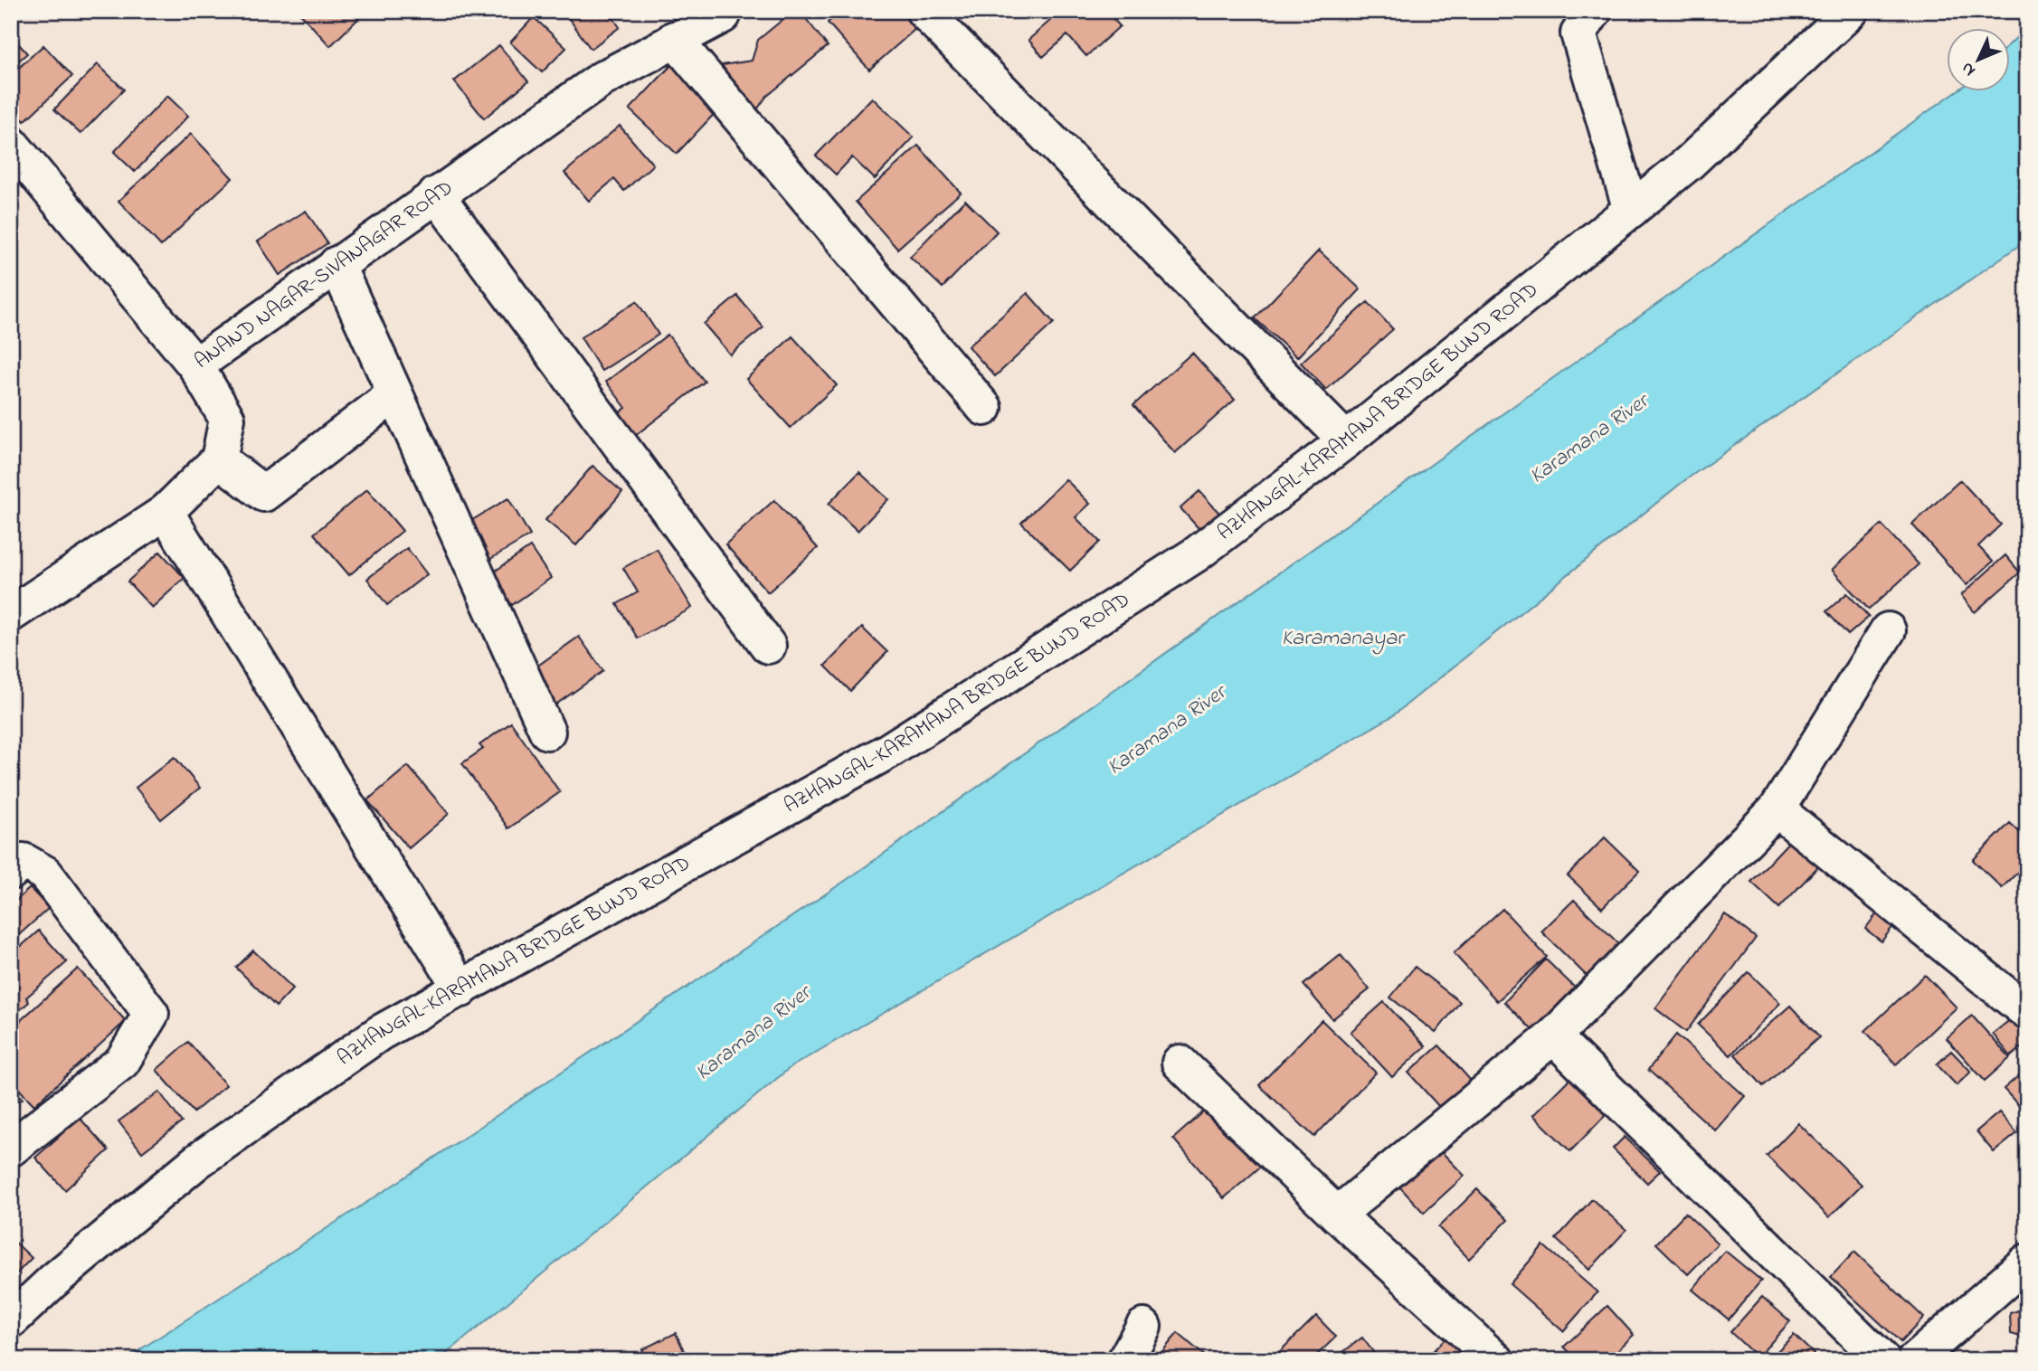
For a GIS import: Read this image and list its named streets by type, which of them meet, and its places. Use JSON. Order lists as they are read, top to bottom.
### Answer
{
  "streets": {
    "street": ["ANAND NAGAR-SIVANAGAR ROAD", "AZHANGAL-KARAMANA BRIDGE BUND ROAD"]
  },
  "water": ["Karamana River", "Karamanayar"],
  "north": "bottom left"
}
